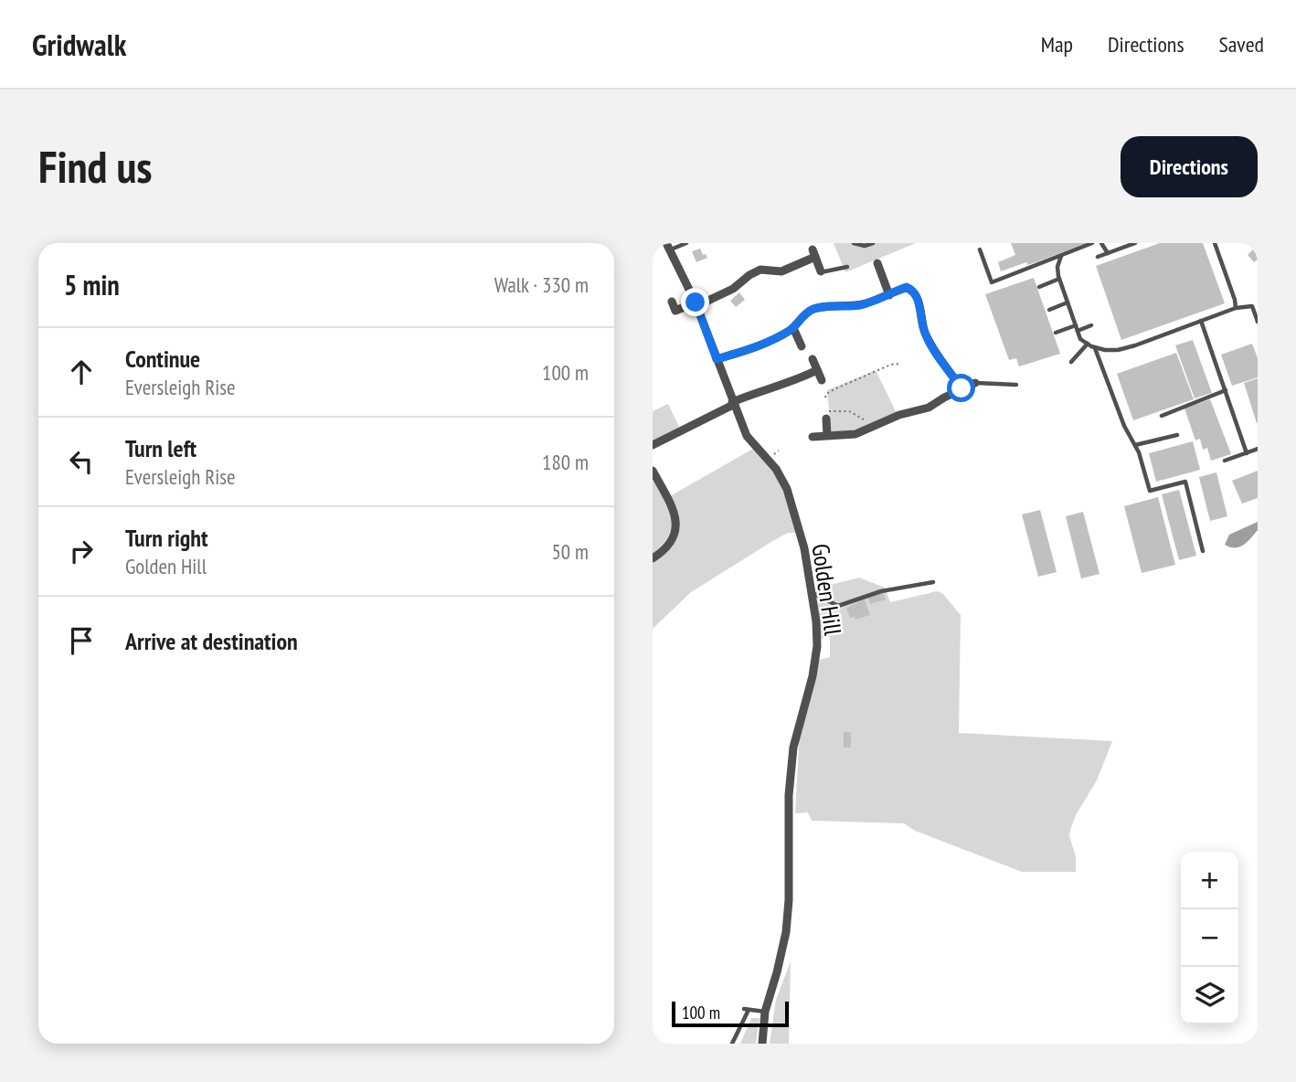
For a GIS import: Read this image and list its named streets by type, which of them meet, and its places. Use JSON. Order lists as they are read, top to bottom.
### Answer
{
  "streets": {
    "street": ["Golden Hill"]
  },
  "scale_bar": "100 m",
  "page": {
    "header": "Gridwalk",
    "nav": ["Map", "Directions", "Saved"],
    "buttons": "Directions",
    "title": "Find us",
    "heading": ["5 min", "Walk · 330 m"],
    "list": [
      ["Continue", "Eversleigh Rise", "100 m"],
      ["Turn left", "Eversleigh Rise", "180 m"],
      ["Turn right", "Golden Hill", "50 m"],
      "Arrive at destination"
    ],
    "map_buttons": ["+", "−"],
    "scale": "100 m"
  }
}
